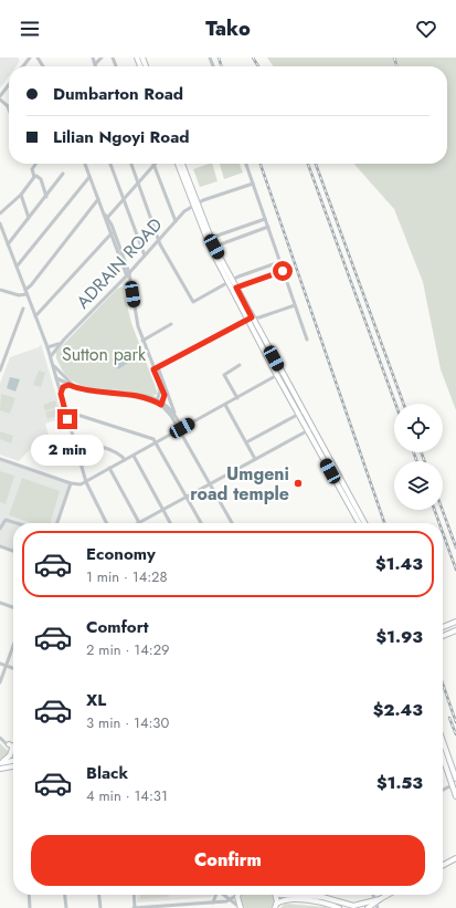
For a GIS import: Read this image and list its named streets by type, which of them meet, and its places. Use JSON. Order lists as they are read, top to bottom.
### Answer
{
  "streets": {
    "street": ["ADRAIN ROAD"]
  },
  "parks": ["Sutton park"],
  "places": ["Umgeni road temple"],
  "page": {
    "header": "Tako",
    "banner": ["Dumbarton Road", "Lilian Ngoyi Road"],
    "bubble": "2 min",
    "list": [
      {
        "name": "Economy",
        "note": "1 min · 14:28",
        "value": "$1.43"
      },
      {
        "name": "Comfort",
        "note": "2 min · 14:29",
        "value": "$1.93"
      },
      {
        "name": "XL",
        "note": "3 min · 14:30",
        "value": "$2.43"
      },
      {
        "name": "Black",
        "note": "4 min · 14:31",
        "value": "$1.53"
      }
    ],
    "buttons": "Confirm"
  }
}
